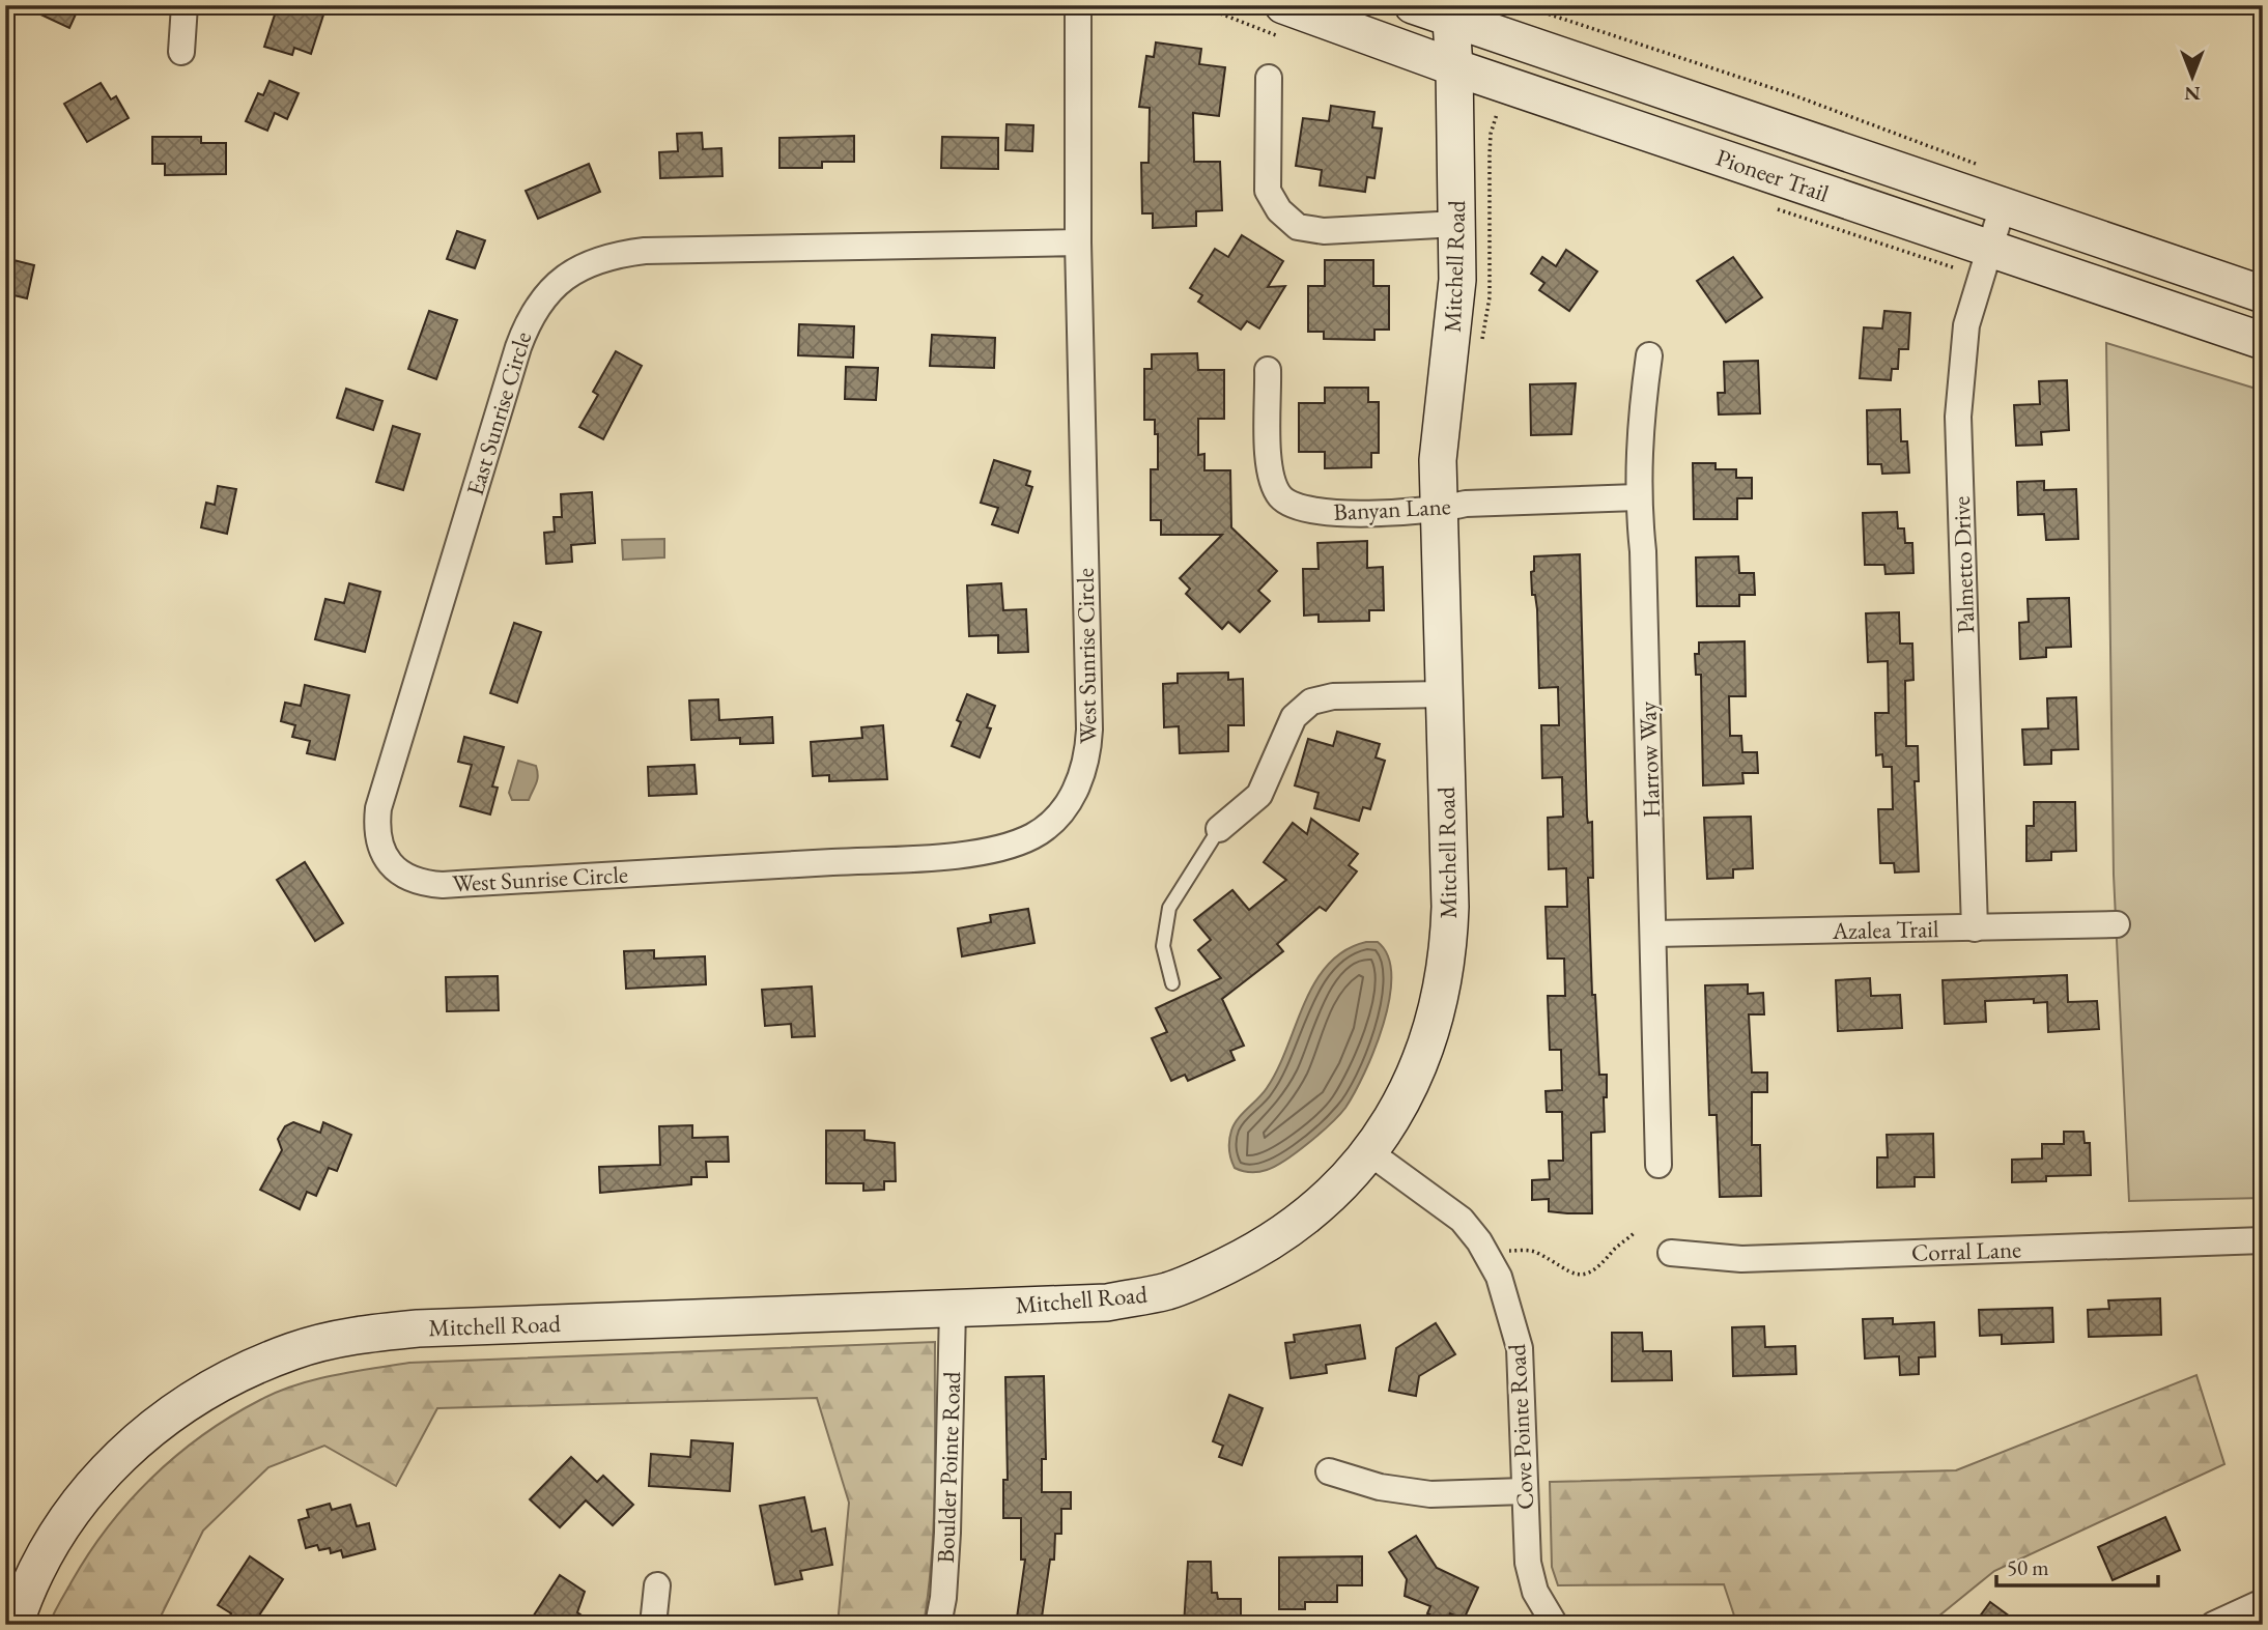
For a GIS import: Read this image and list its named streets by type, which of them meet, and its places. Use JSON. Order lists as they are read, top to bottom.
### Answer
{
  "streets": {
    "main road": ["Pioneer Trail", "Mitchell Road"],
    "street": [
      "East Sunrise Circle",
      "Banyan Lane",
      "Palmetto Drive",
      "West Sunrise Circle",
      "Harrow Way",
      "Azalea Trail",
      "Corral Lane",
      "Cove Pointe Road",
      "Boulder Pointe Road"
    ]
  },
  "crossings": [
    ["Pioneer Trail", "Mitchell Road"],
    ["Pioneer Trail", "Palmetto Drive"],
    ["Mitchell Road", "Banyan Lane"],
    ["Mitchell Road", "Cove Pointe Road"],
    ["Mitchell Road", "Boulder Pointe Road"],
    ["East Sunrise Circle", "West Sunrise Circle"],
    ["Banyan Lane", "Harrow Way"],
    ["Palmetto Drive", "Azalea Trail"],
    ["Harrow Way", "Azalea Trail"]
  ],
  "scale_bar": "50 m",
  "north": "bottom"
}
